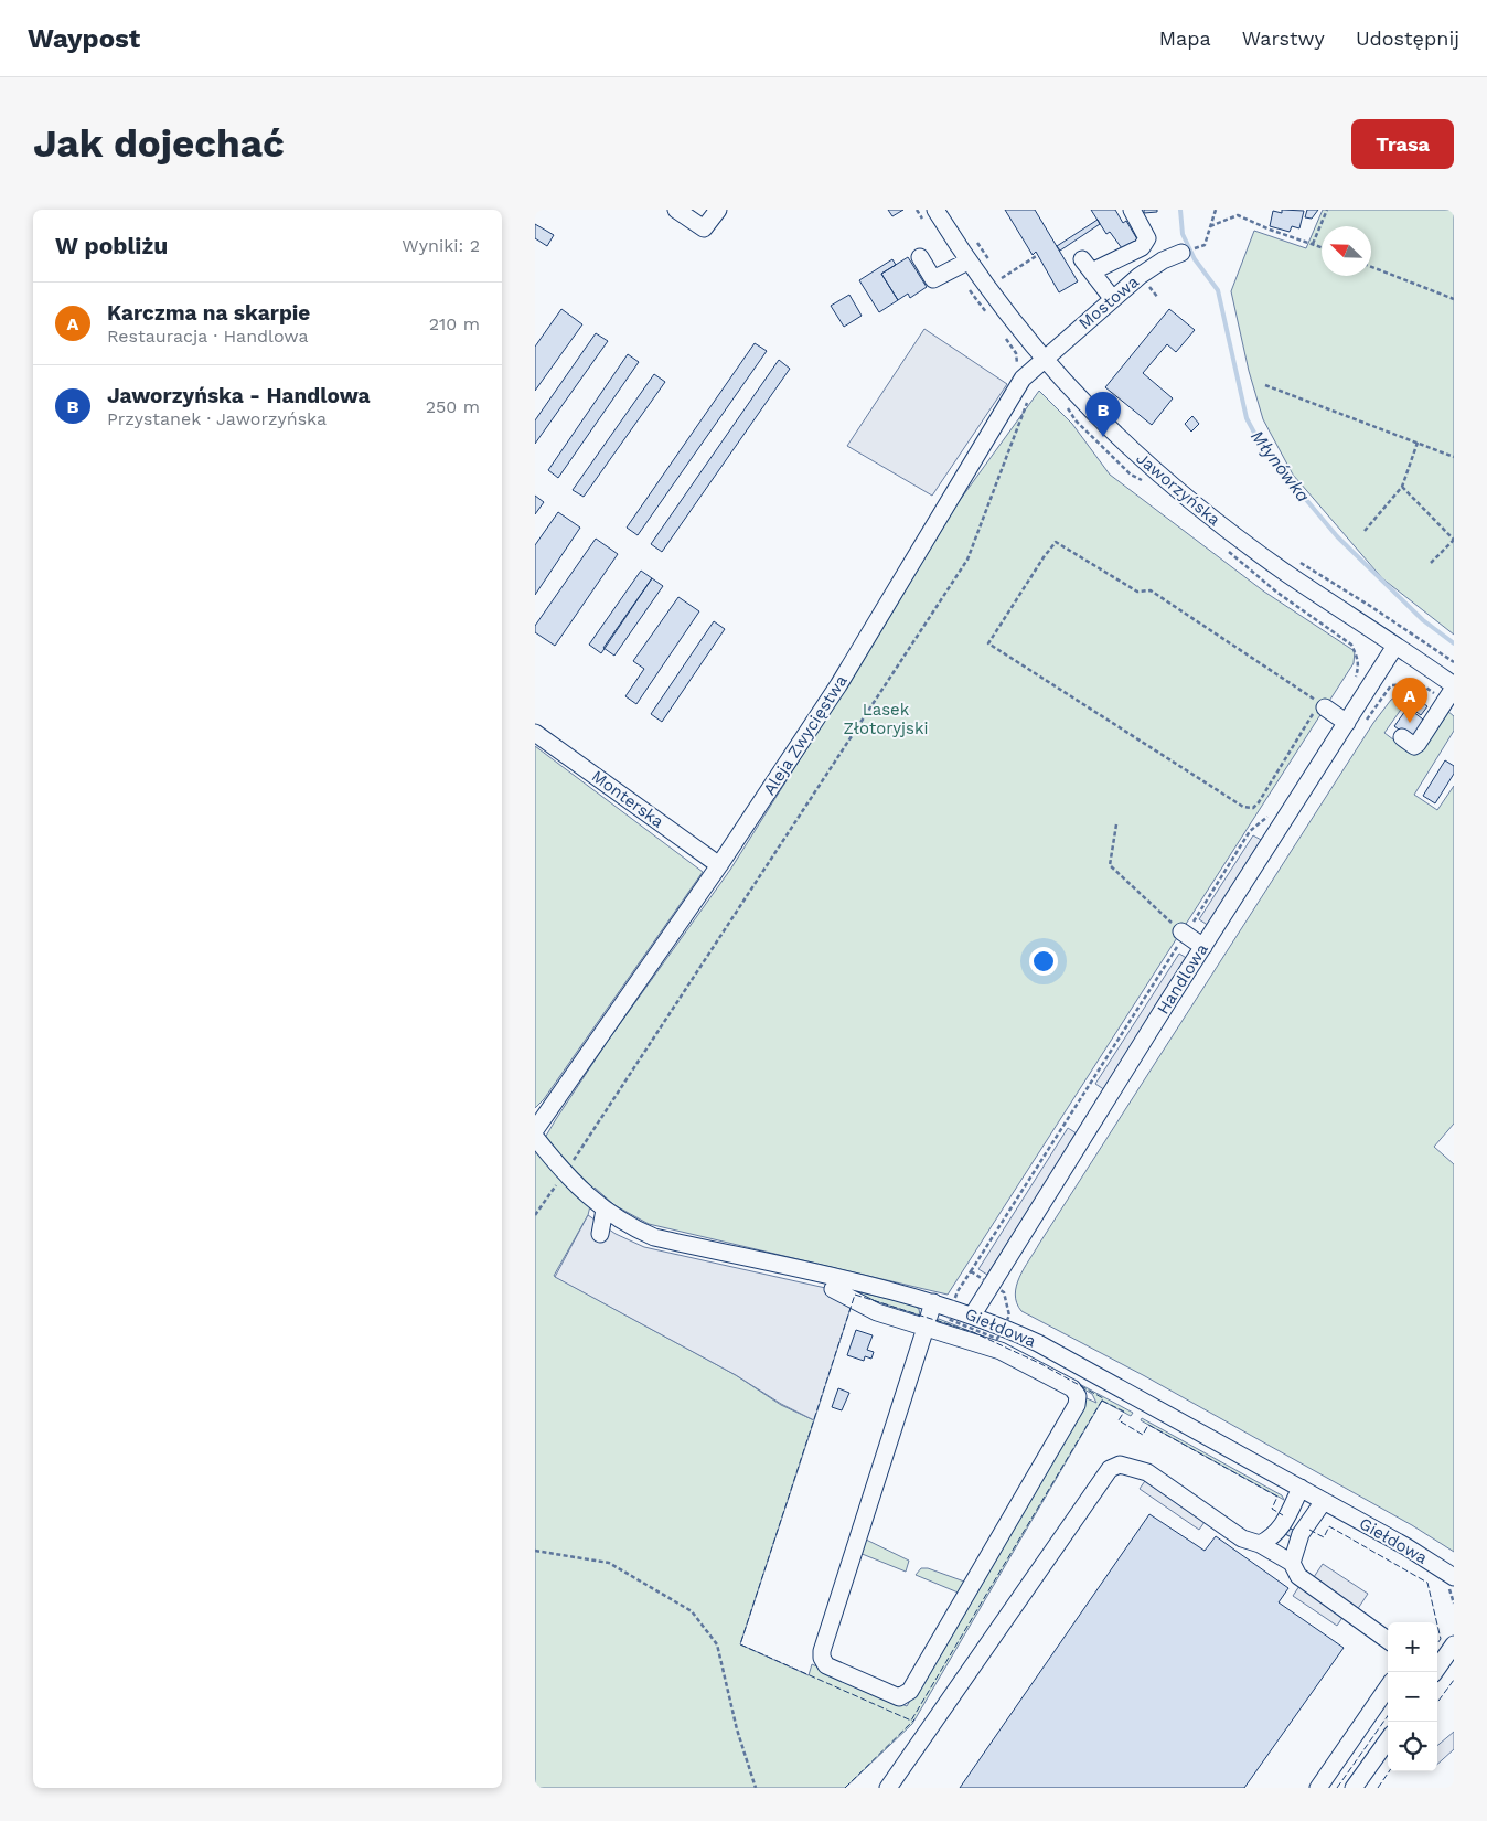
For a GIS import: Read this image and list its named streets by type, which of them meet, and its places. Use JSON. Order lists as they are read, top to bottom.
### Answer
{
  "streets": {
    "street": [
      "Mostowa",
      "Jaworzyńska",
      "Aleja Zwycięstwa",
      "Monterska",
      "Handlowa",
      "Giełdowa"
    ]
  },
  "crossings": [
    ["Mostowa", "Jaworzyńska"],
    ["Mostowa", "Aleja Zwycięstwa"],
    ["Jaworzyńska", "Aleja Zwycięstwa"],
    ["Jaworzyńska", "Handlowa"],
    ["Aleja Zwycięstwa", "Monterska"],
    ["Handlowa", "Giełdowa"]
  ],
  "water": ["Młynówka"],
  "parks": ["Lasek Złotoryjski"],
  "north": "top left",
  "page": {
    "header": "Waypost",
    "nav": ["Mapa", "Warstwy", "Udostępnij"],
    "buttons": "Trasa",
    "title": "Jak dojechać",
    "heading": ["W pobliżu", "Wyniki: 2"],
    "list": [
      {
        "mark": "A",
        "name": "Karczma na skarpie",
        "note": "Restauracja · Handlowa",
        "value": "210 m"
      },
      {
        "mark": "B",
        "name": "Jaworzyńska - Handlowa",
        "note": "Przystanek · Jaworzyńska",
        "value": "250 m"
      }
    ],
    "pins": ["B", "A"],
    "map_buttons": ["+", "−"]
  }
}
